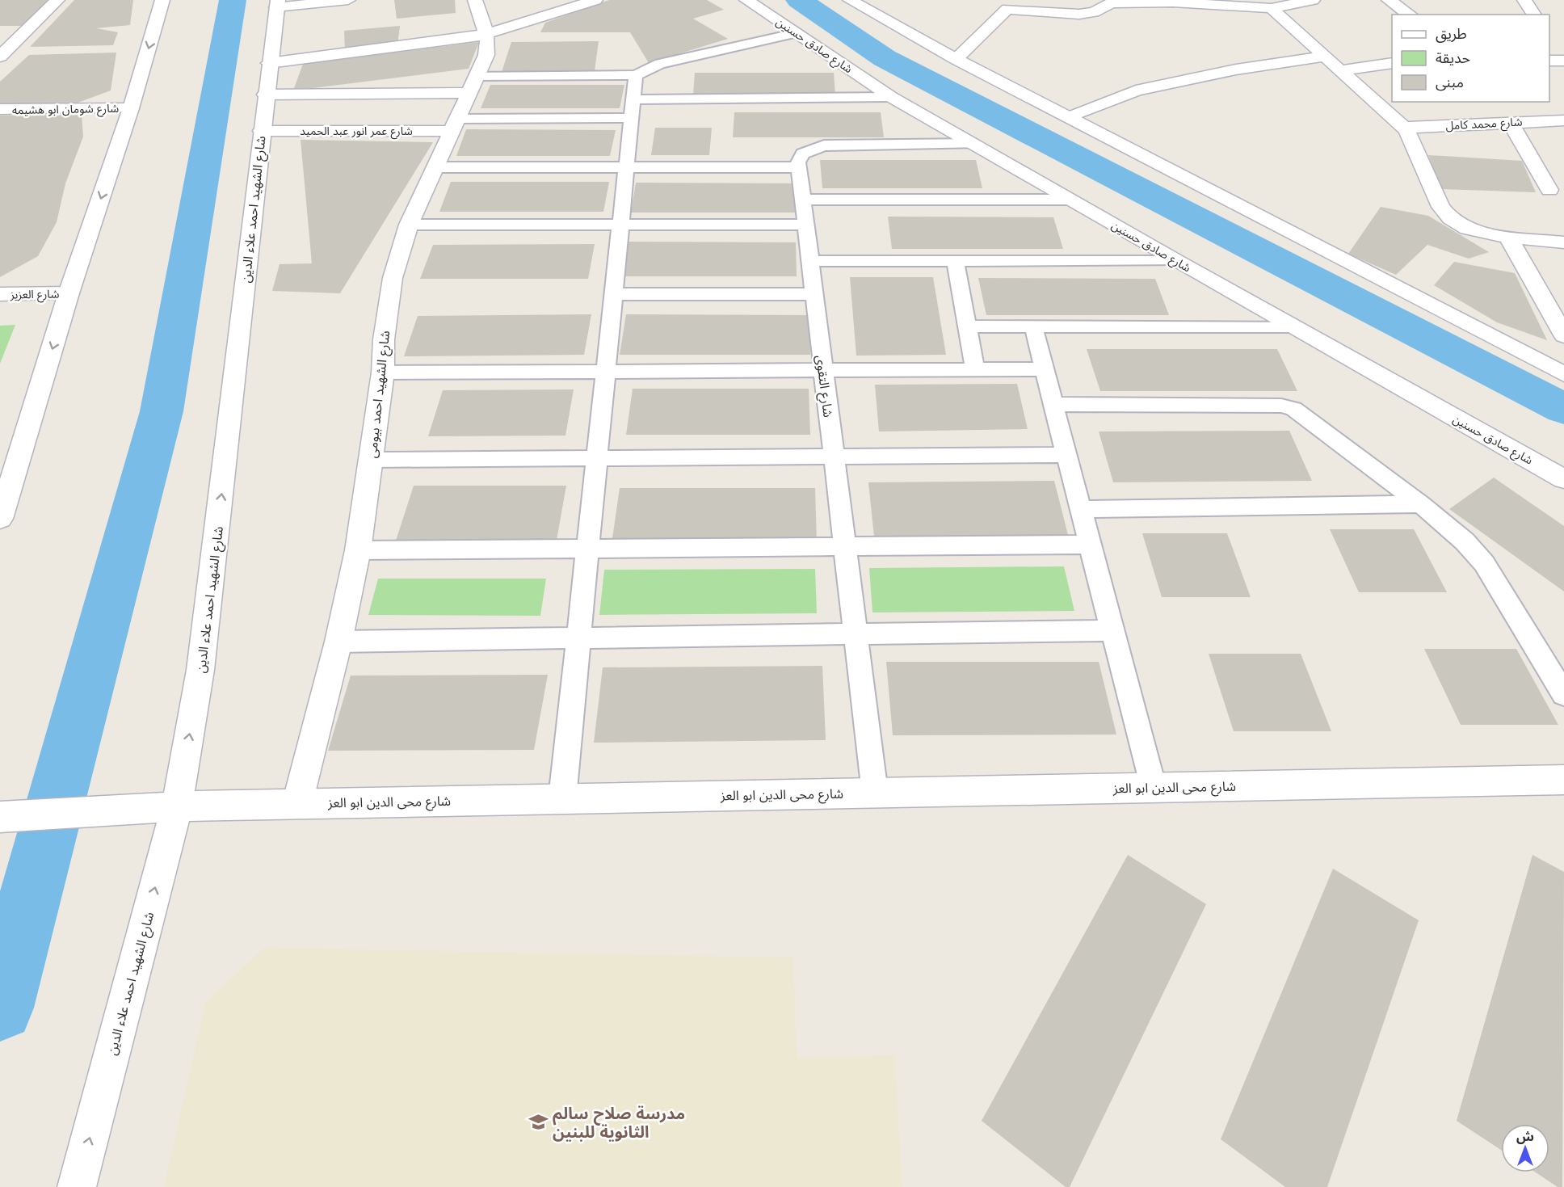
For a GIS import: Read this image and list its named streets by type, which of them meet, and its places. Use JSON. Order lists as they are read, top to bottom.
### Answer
{
  "streets": {
    "street": [
      "شارع صادق حسنين",
      "شارع شومان ابو هشيمه",
      "شارع محمد كامل",
      "شارع عمر انور عبد الحميد",
      "شارع الشهيد احمد علاء الدين",
      "شارع العزيز",
      "شارع الشهيد احمد بيومى",
      "شارع محى الدين ابو العز"
    ],
    "lane": ["شارع التقوى"]
  },
  "crossings": [
    ["شارع عمر انور عبد الحميد", "شارع الشهيد احمد علاء الدين"],
    ["شارع عمر انور عبد الحميد", "شارع الشهيد احمد بيومى"],
    ["شارع الشهيد احمد علاء الدين", "شارع محى الدين ابو العز"],
    ["شارع التقوى", "شارع محى الدين ابو العز"],
    ["شارع الشهيد احمد بيومى", "شارع محى الدين ابو العز"]
  ],
  "places": {
    "school or university": ["مدرسة صلاح سالم الثانوية للبنين"]
  },
  "legend": ["طريق", "حديقة", "مبنى"],
  "north": "top"
}
